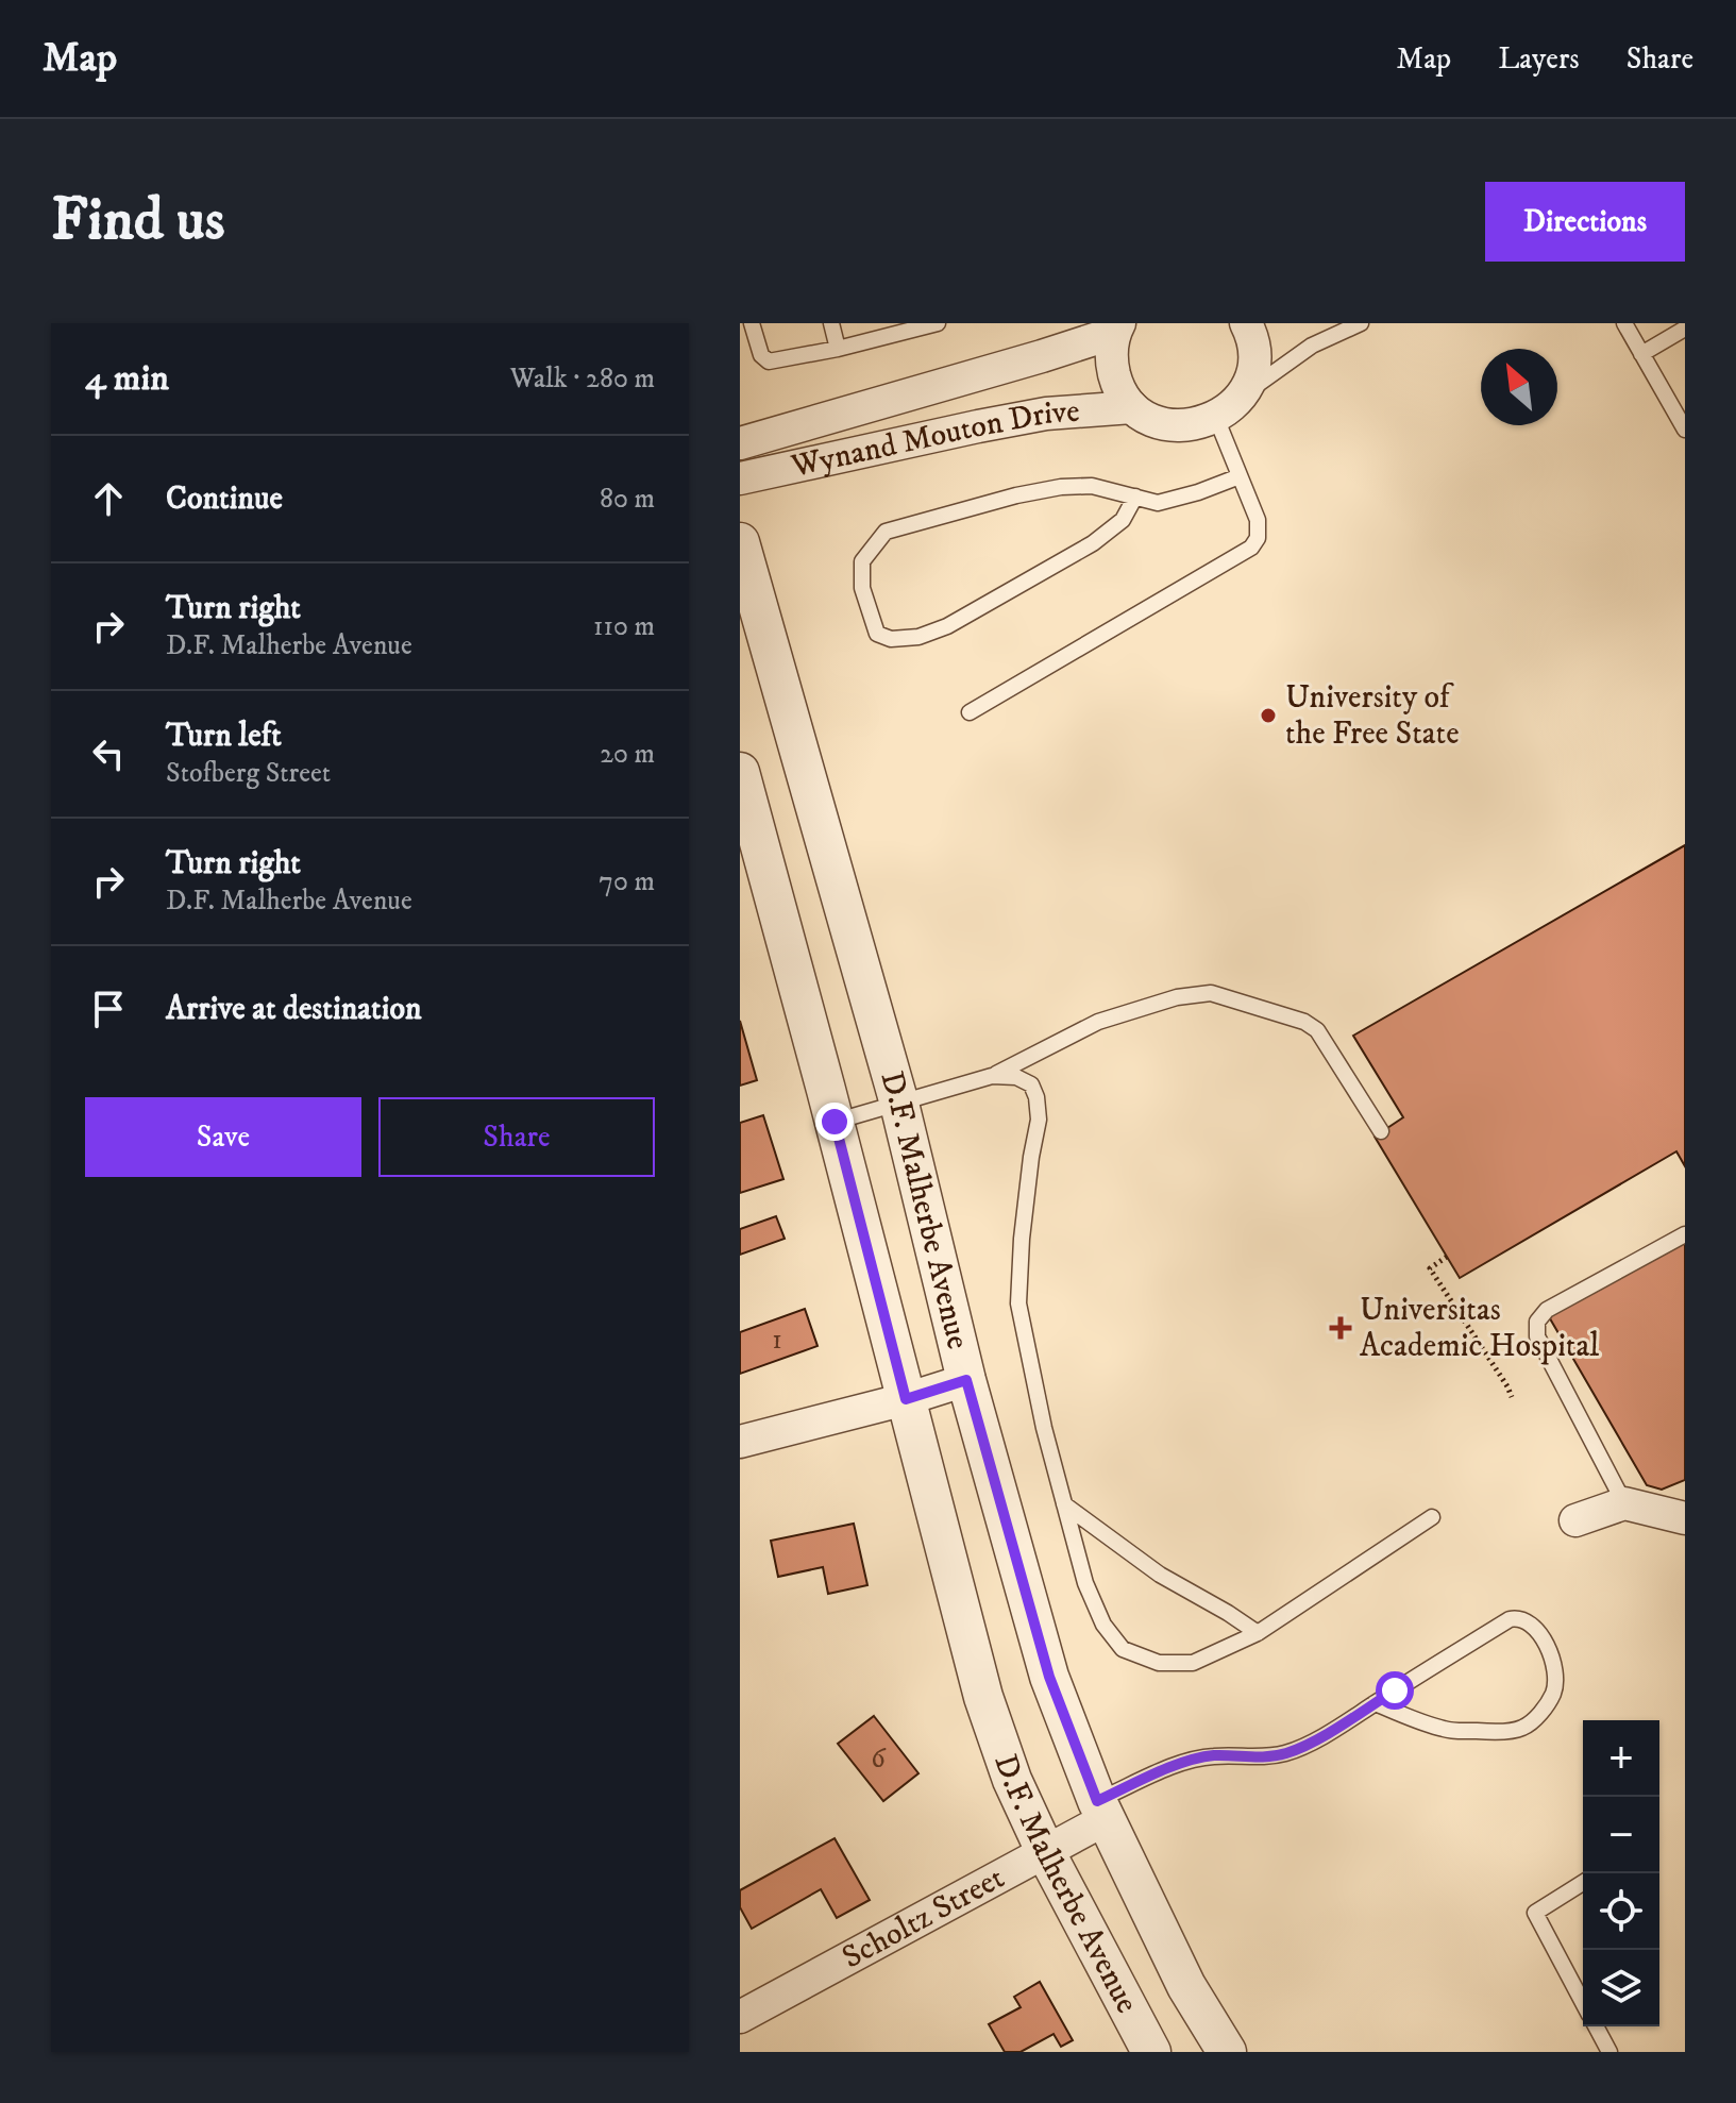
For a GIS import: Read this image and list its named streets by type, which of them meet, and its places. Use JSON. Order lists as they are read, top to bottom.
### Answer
{
  "streets": {
    "street": ["Wynand Mouton Drive", "D.F. Malherbe Avenue", "Scholtz Street"]
  },
  "crossings": [
    ["D.F. Malherbe Avenue", "Scholtz Street"]
  ],
  "places": {
    "other": ["University of the Free State"],
    "health": ["Universitas Academic Hospital"]
  },
  "house_numbers": ["1", "6"],
  "north": "top left",
  "page": {
    "header": "Map",
    "nav": ["Map", "Layers", "Share"],
    "buttons": [
      "Directions",
      ["Save", "Share"]
    ],
    "title": "Find us",
    "heading": ["4 min", "Walk · 280 m"],
    "list": [
      ["Continue", "80 m"],
      ["Turn right", "D.F. Malherbe Avenue", "110 m"],
      ["Turn left", "Stofberg Street", "20 m"],
      ["Turn right", "D.F. Malherbe Avenue", "70 m"],
      "Arrive at destination"
    ],
    "map_buttons": ["+", "−"]
  }
}
